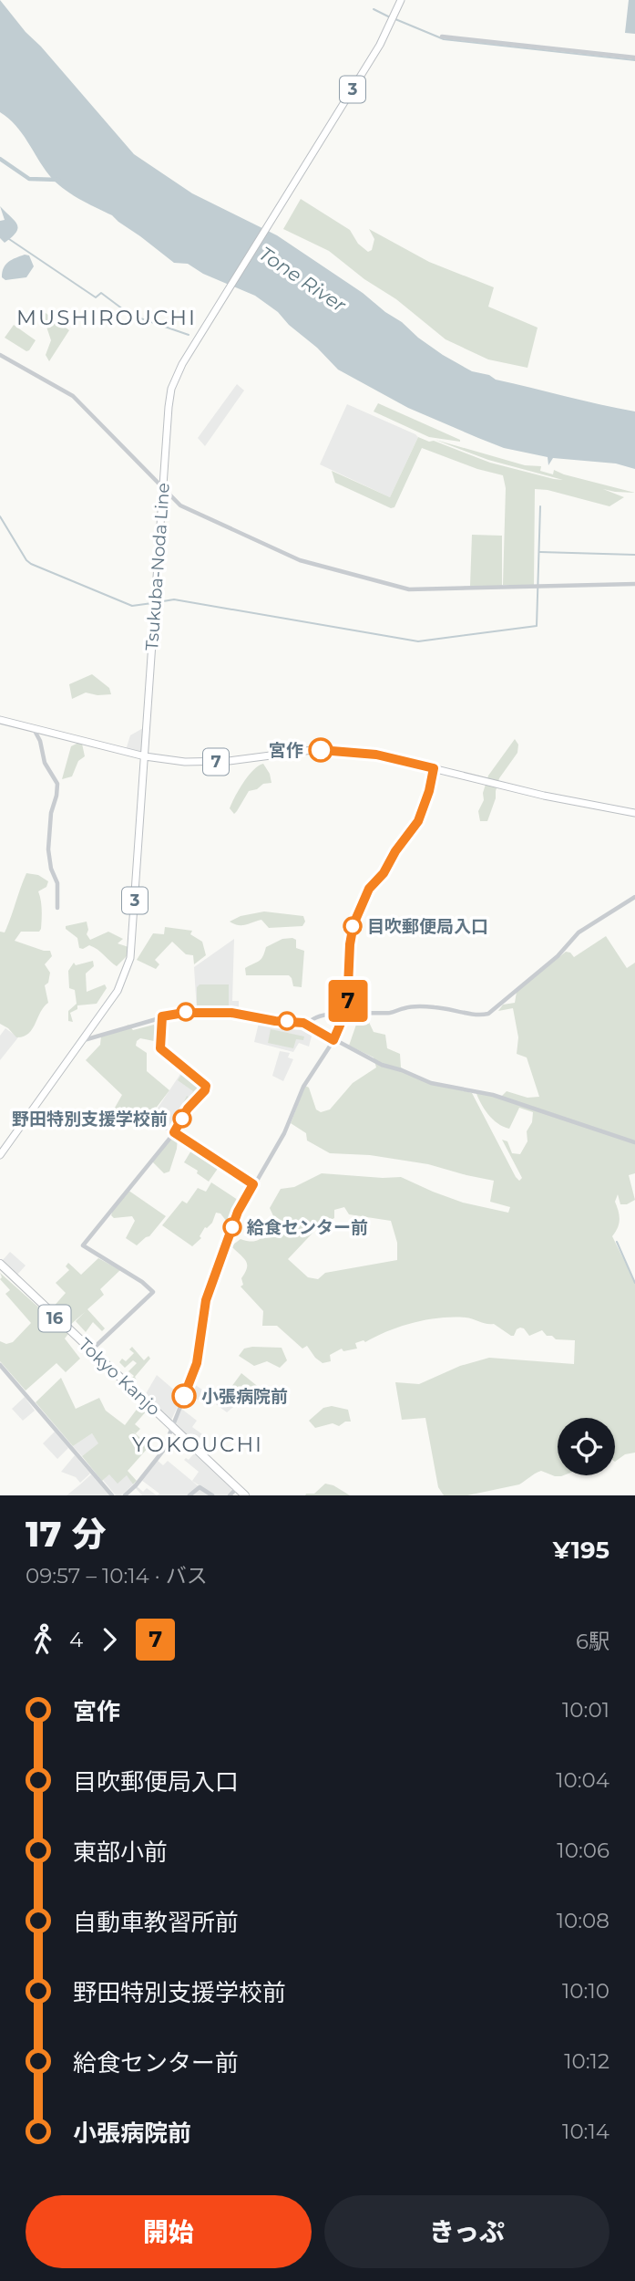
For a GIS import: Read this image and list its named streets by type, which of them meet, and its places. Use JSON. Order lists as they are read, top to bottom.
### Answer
{
  "streets": {
    "highway": ["16", "Tokyo Kanjo"],
    "main road": ["3", "Tsukuba-Noda Line", "7"]
  },
  "crossings": [
    ["Tsukuba-Noda Line", "7"],
    ["16", "Tokyo Kanjo"]
  ],
  "districts": ["MUSHIROUCHI", "YOKOUCHI"],
  "water": ["Tone River"],
  "places": [
    "宮作",
    "目吹郵便局入口",
    "野田特別支援学校前",
    "給食センター前",
    "小張病院前"
  ],
  "lines": ["bus line 7"],
  "page": {
    "on_map": "7",
    "heading": ["17 分", "09:57 – 10:14 · バス", "¥195"],
    "legs": ["4", "7", "6駅"],
    "list": [
      {
        "name": "宮作",
        "value": "10:01"
      },
      {
        "name": "目吹郵便局入口",
        "value": "10:04"
      },
      {
        "name": "東部小前",
        "value": "10:06"
      },
      {
        "name": "自動車教習所前",
        "value": "10:08"
      },
      {
        "name": "野田特別支援学校前",
        "value": "10:10"
      },
      {
        "name": "給食センター前",
        "value": "10:12"
      },
      {
        "name": "小張病院前",
        "value": "10:14"
      }
    ],
    "buttons": ["開始", "きっぷ"]
  }
}
